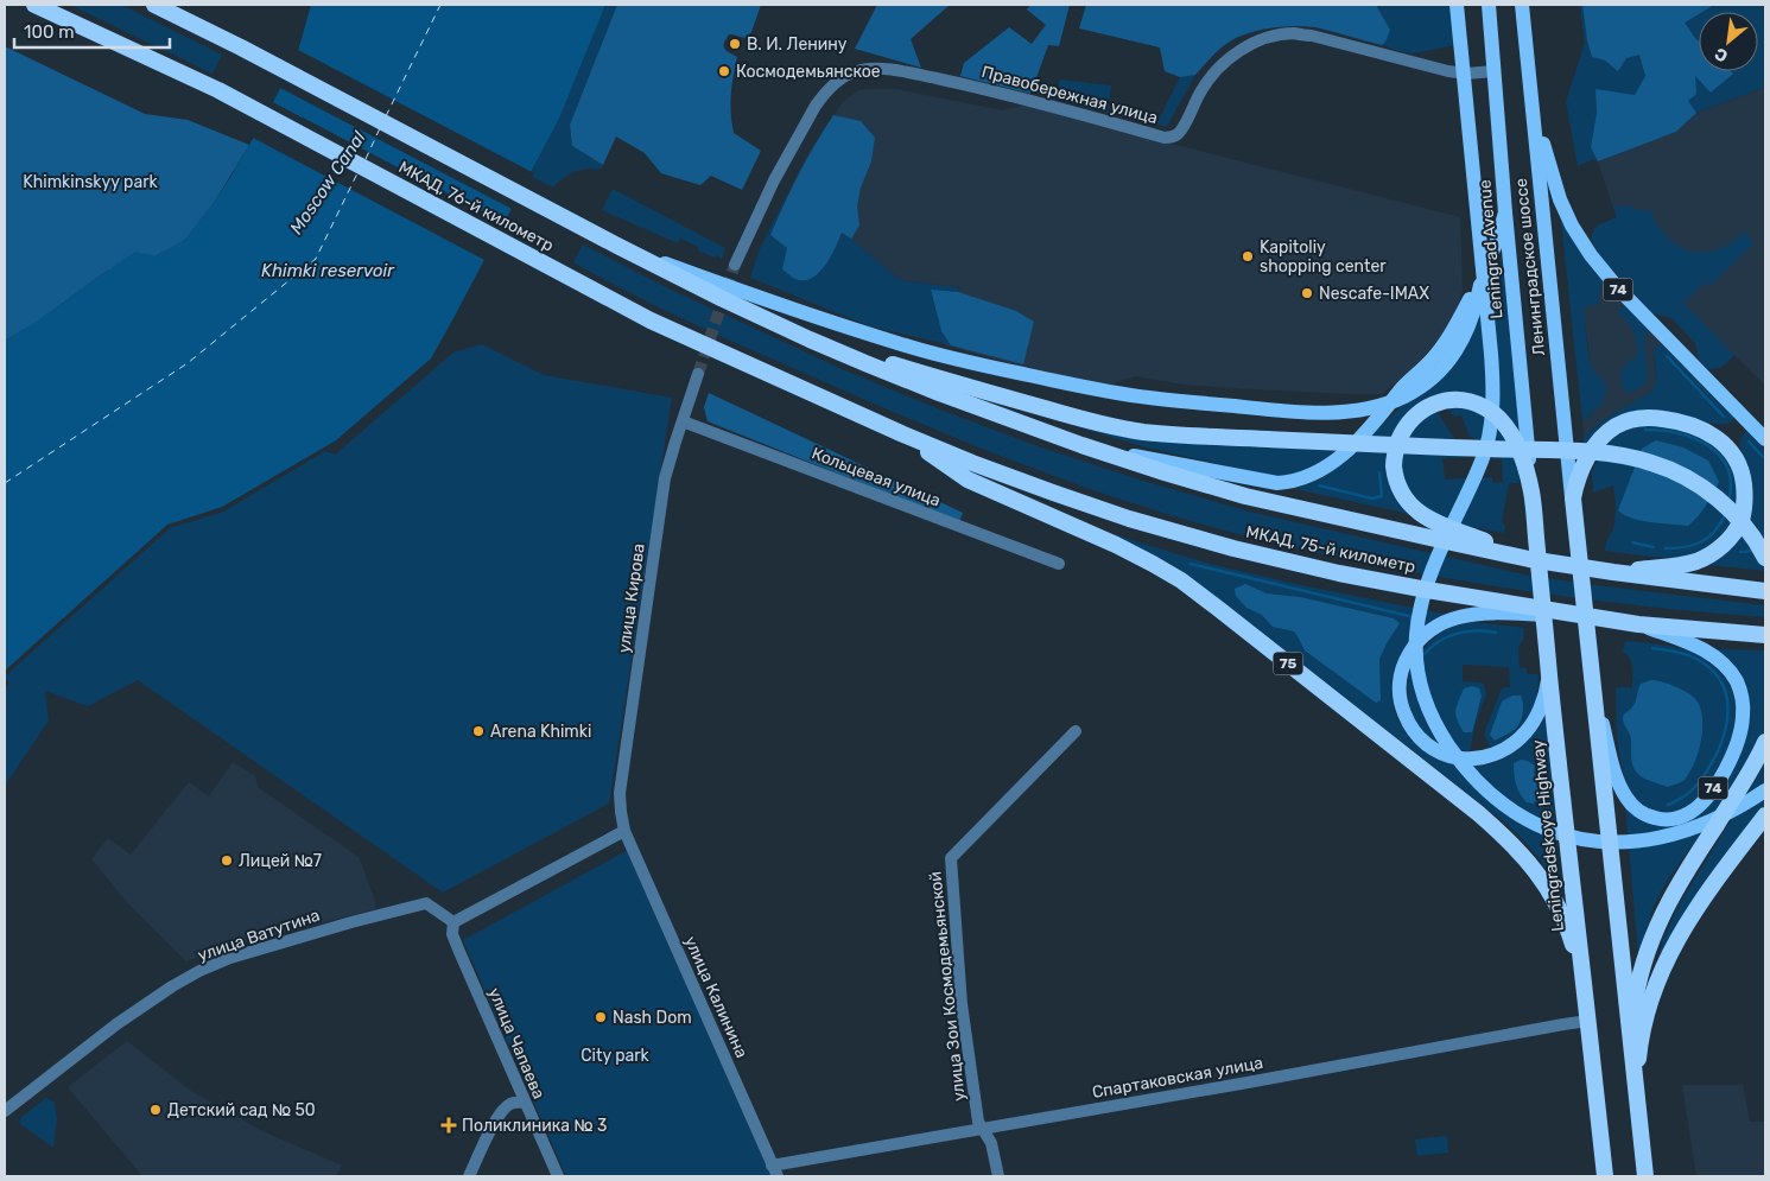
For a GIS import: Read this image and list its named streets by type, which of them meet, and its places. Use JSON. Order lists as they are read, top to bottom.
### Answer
{
  "streets": {
    "highway": [
      "МКАД, 76-й километр",
      "МКАД, 75-й километр",
      "75",
      "Leningradskoye Highway"
    ],
    "main road": ["Leningrad Avenue", "Ленинградское шоссе", "74"],
    "street": [
      "Правобережная улица",
      "Кольцевая улица",
      "улица Кирова",
      "улица Ватутина",
      "улица Зои Космодемьянской",
      "улица Калинина",
      "улица Чапаева",
      "Спартаковская улица"
    ]
  },
  "crossings": [
    ["Правобережная улица", "Leningrad Avenue"],
    ["МКАД, 76-й километр", "МКАД, 75-й километр"],
    ["МКАД, 76-й километр", "75"],
    ["Leningrad Avenue", "Leningradskoye Highway"],
    ["Ленинградское шоссе", "74"],
    ["74", "МКАД, 75-й километр"],
    ["Кольцевая улица", "улица Кирова"],
    ["МКАД, 75-й километр", "75"],
    ["МКАД, 75-й километр", "Leningradskoye Highway"],
    ["улица Кирова", "улица Калинина"],
    ["75", "Leningradskoye Highway"],
    ["Leningradskoye Highway", "Спартаковская улица"],
    ["улица Ватутина", "улица Чапаева"],
    ["улица Зои Космодемьянской", "Спартаковская улица"],
    ["улица Калинина", "Спартаковская улица"]
  ],
  "water": ["Moscow Canal", "Khimki reservoir"],
  "parks": ["Khimkinskyy park", "City park"],
  "places": {
    "other": [
      "В. И. Ленину",
      "Космодемьянское",
      "Kapitoliy shopping center",
      "Nescafe-IMAX",
      "Arena Khimki",
      "Лицей №7",
      "Nash Dom",
      "Детский сад № 50"
    ],
    "health": ["Поликлиника № 3"]
  },
  "scale_bar": "100 m",
  "north": "bottom left"
}
